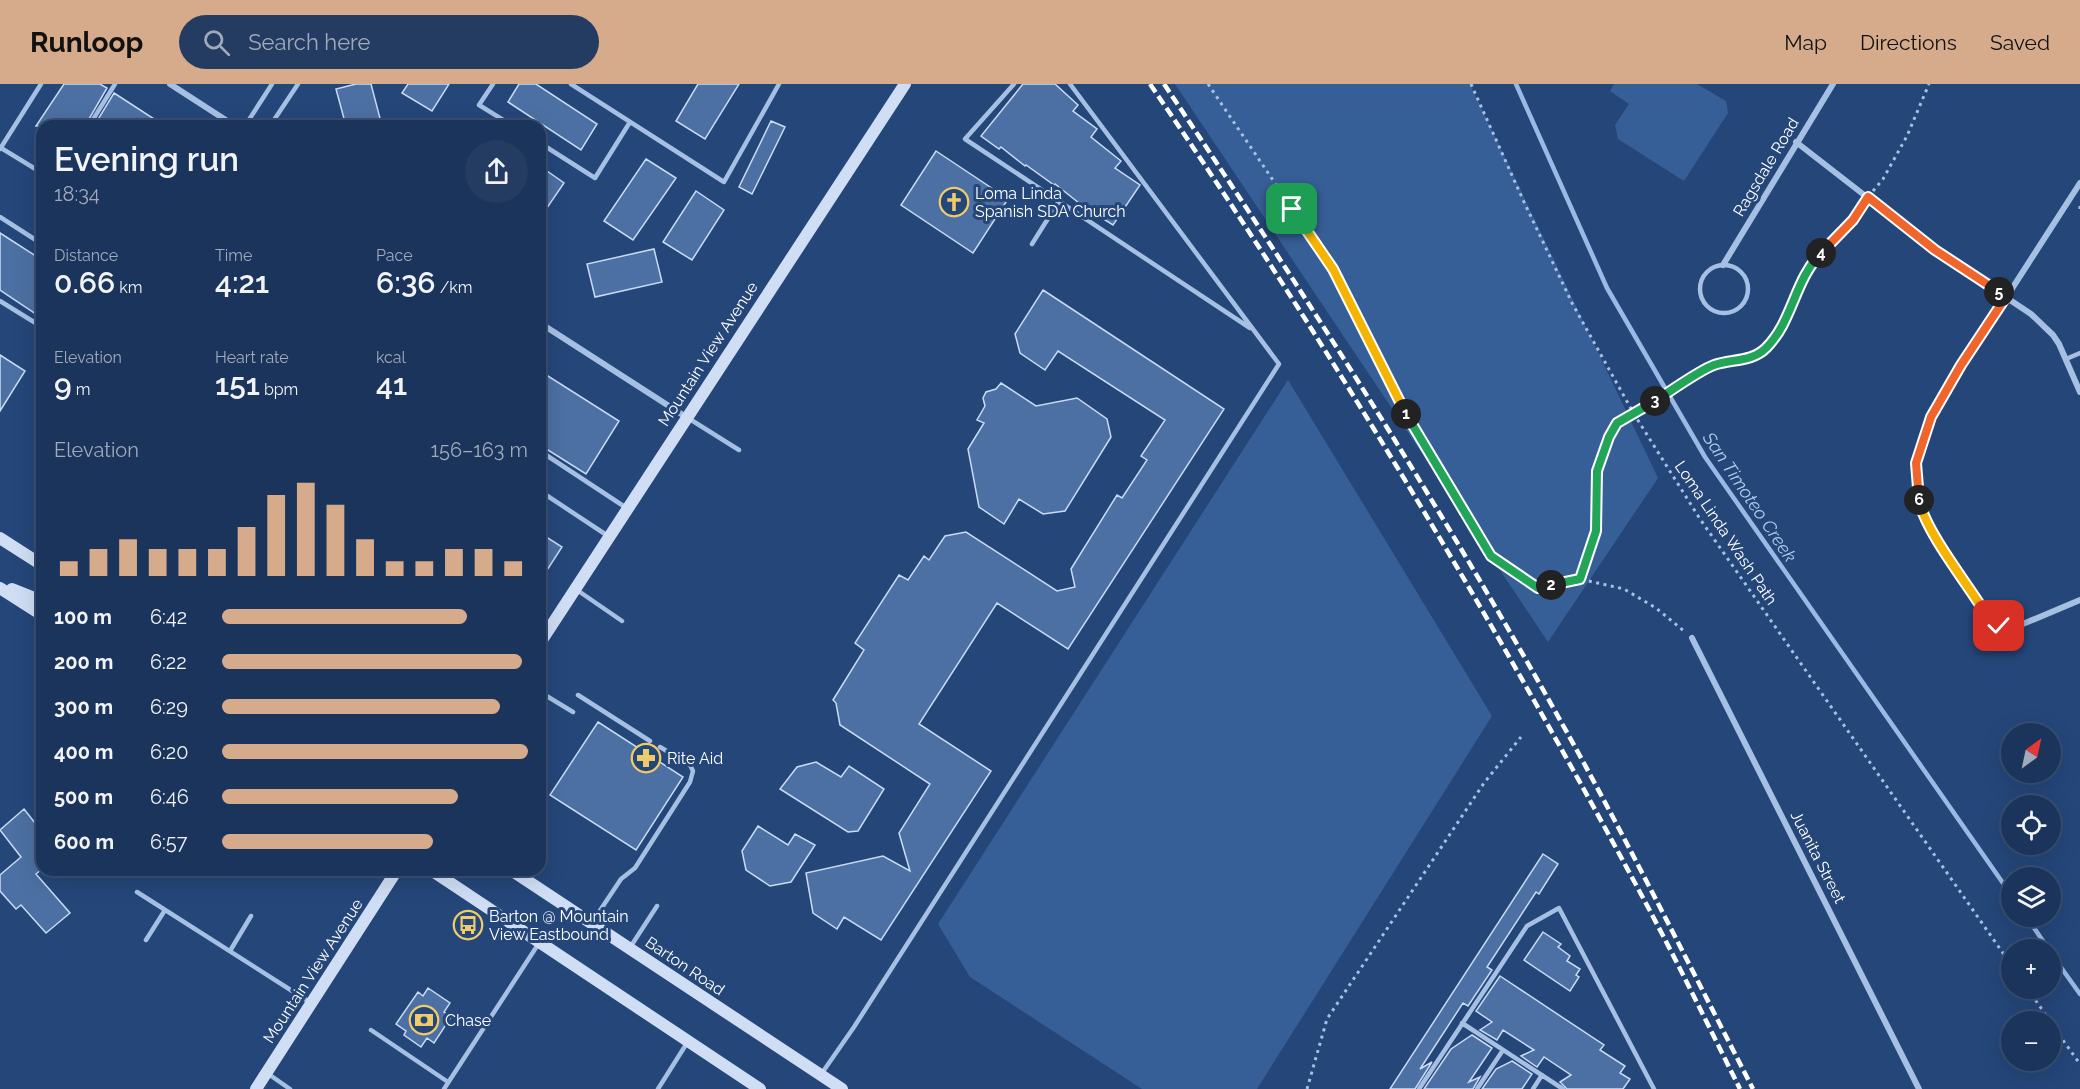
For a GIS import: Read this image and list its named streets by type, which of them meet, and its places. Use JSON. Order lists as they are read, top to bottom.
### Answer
{
  "streets": {
    "main road": ["Mountain View Avenue", "Barton Road"],
    "street": ["Ragsdale Road", "Juanita Street"],
    "path": ["Loma Linda Wash Path"]
  },
  "water": ["San Timoteo Creek"],
  "places": {
    "church": ["Loma Linda Spanish SDA Church"],
    "pharmacy": ["Rite Aid"],
    "bus stop": ["Barton @ Mountain View Eastbound"],
    "bank": ["Chase"]
  },
  "north": "top right",
  "page": {
    "header": "Runloop",
    "search": "Search here",
    "nav": ["Map", "Directions", "Saved"],
    "heading": ["Evening run", "18:34"],
    "stats": [
      ["Distance", "0.66 km"],
      ["Time", "4:21"],
      ["Pace", "6:36 /km"],
      ["Elevation", "9 m"],
      ["Heart rate", "151 bpm"],
      ["kcal", "41"]
    ],
    "pins": [
      "4",
      "5",
      "3",
      "1",
      "6",
      "2"
    ],
    "chart": ["Elevation", "156–163 m"],
    "list": [
      {
        "name": "100 m",
        "note": "6:42"
      },
      {
        "name": "200 m",
        "note": "6:22"
      },
      {
        "name": "300 m",
        "note": "6:29"
      },
      {
        "name": "400 m",
        "note": "6:20"
      },
      {
        "name": "500 m",
        "note": "6:46"
      },
      {
        "name": "600 m",
        "note": "6:57"
      }
    ],
    "map_buttons": ["+", "−"]
  }
}
